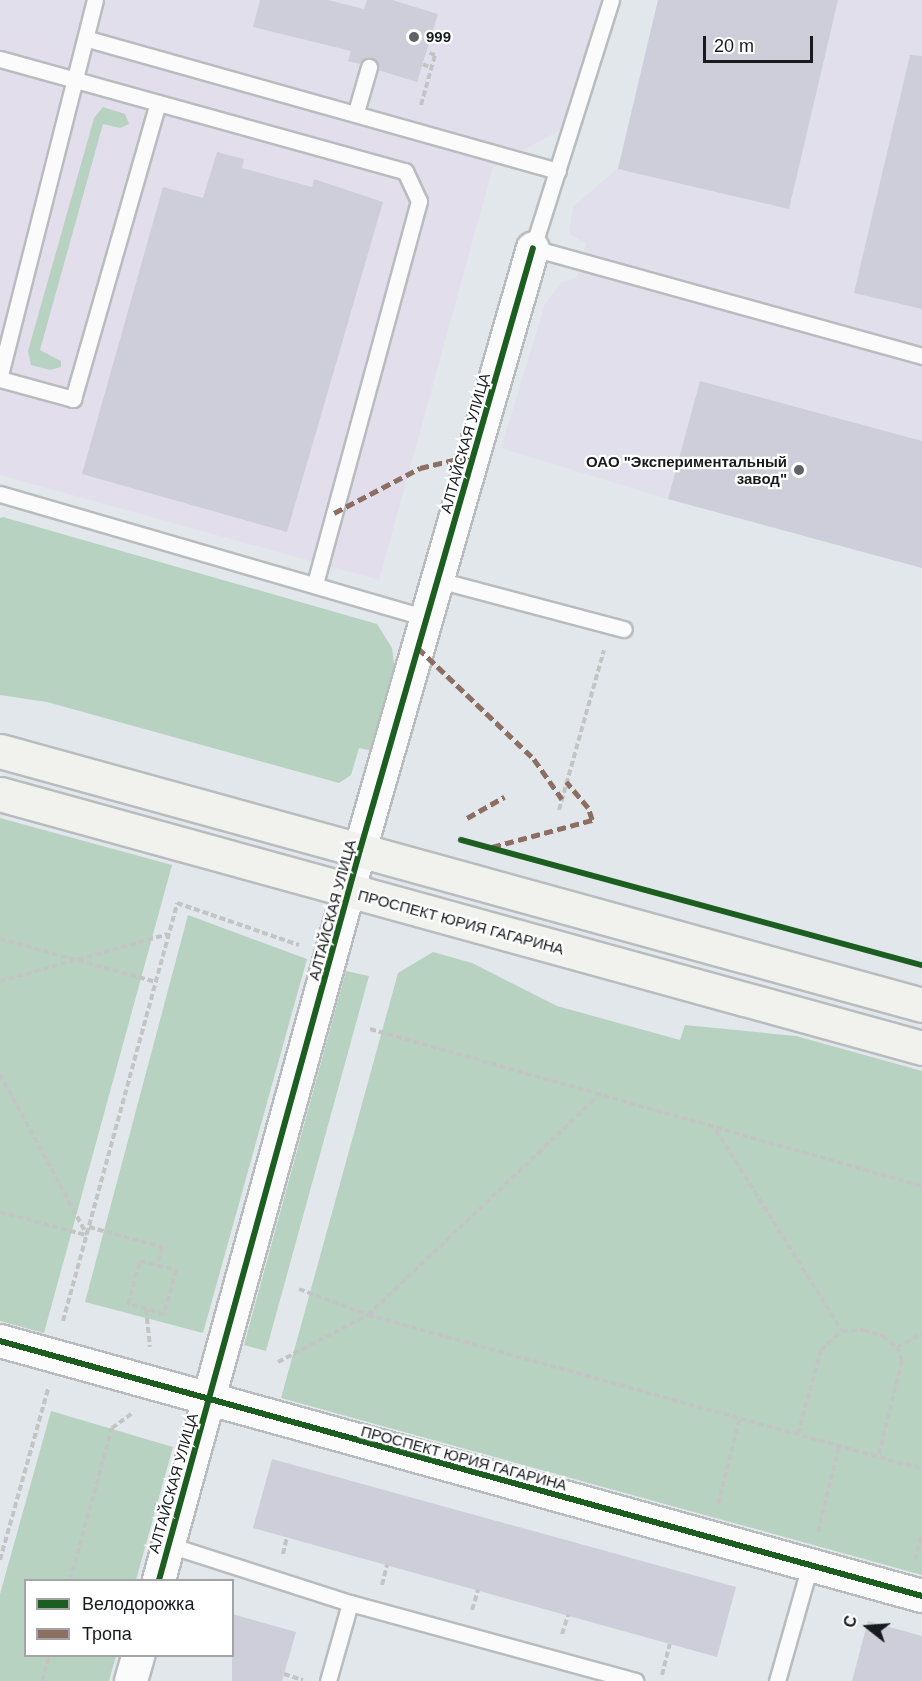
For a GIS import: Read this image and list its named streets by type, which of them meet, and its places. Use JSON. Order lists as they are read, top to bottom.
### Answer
{
  "streets": {
    "main road": ["ПРОСПЕКТ ЮРИЯ ГАГАРИНА"],
    "street": ["АЛТАЙСКАЯ УЛИЦА"]
  },
  "crossings": [
    ["АЛТАЙСКАЯ УЛИЦА", "ПРОСПЕКТ ЮРИЯ ГАГАРИНА"]
  ],
  "places": ["999", "ОАО \"Экспериментальный завод\""],
  "legend": ["Велодорожка", "Тропа"],
  "scale_bar": "20 m",
  "north": "left"
}
